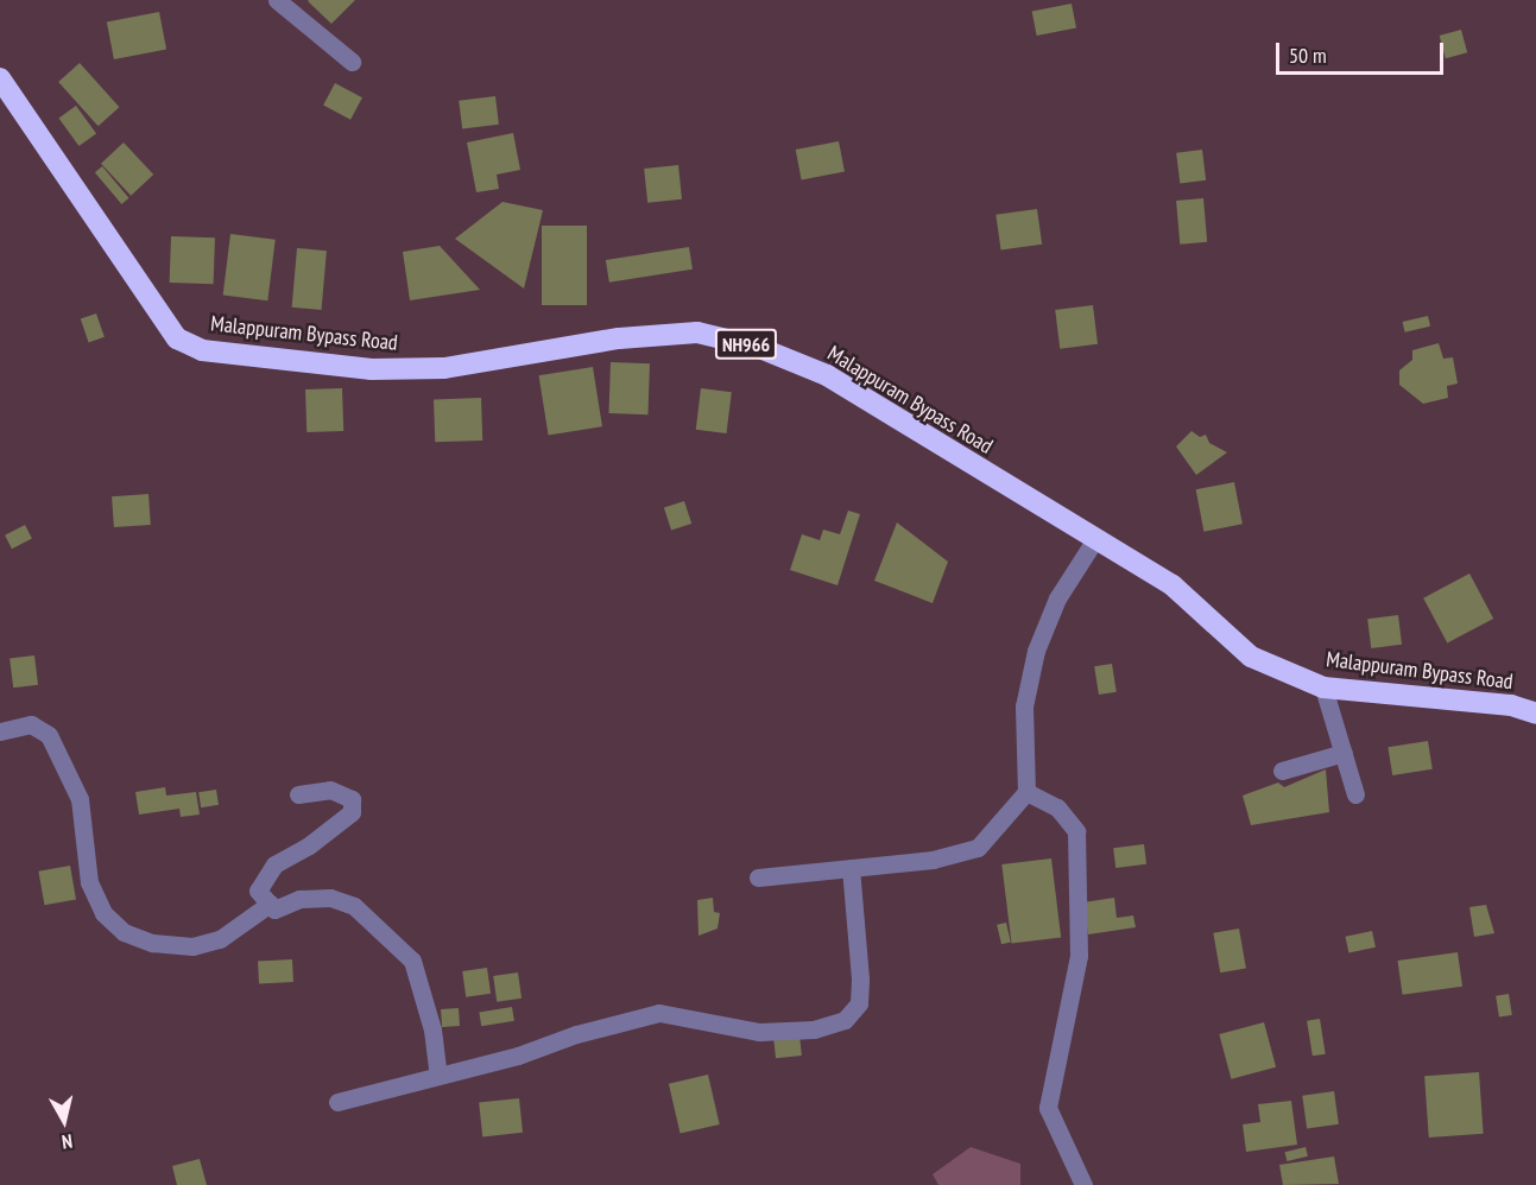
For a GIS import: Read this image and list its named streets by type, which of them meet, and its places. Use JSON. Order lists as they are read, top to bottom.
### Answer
{
  "streets": {
    "highway": ["Malappuram Bypass Road", "NH966"]
  },
  "scale_bar": "50 m",
  "north": "bottom"
}
